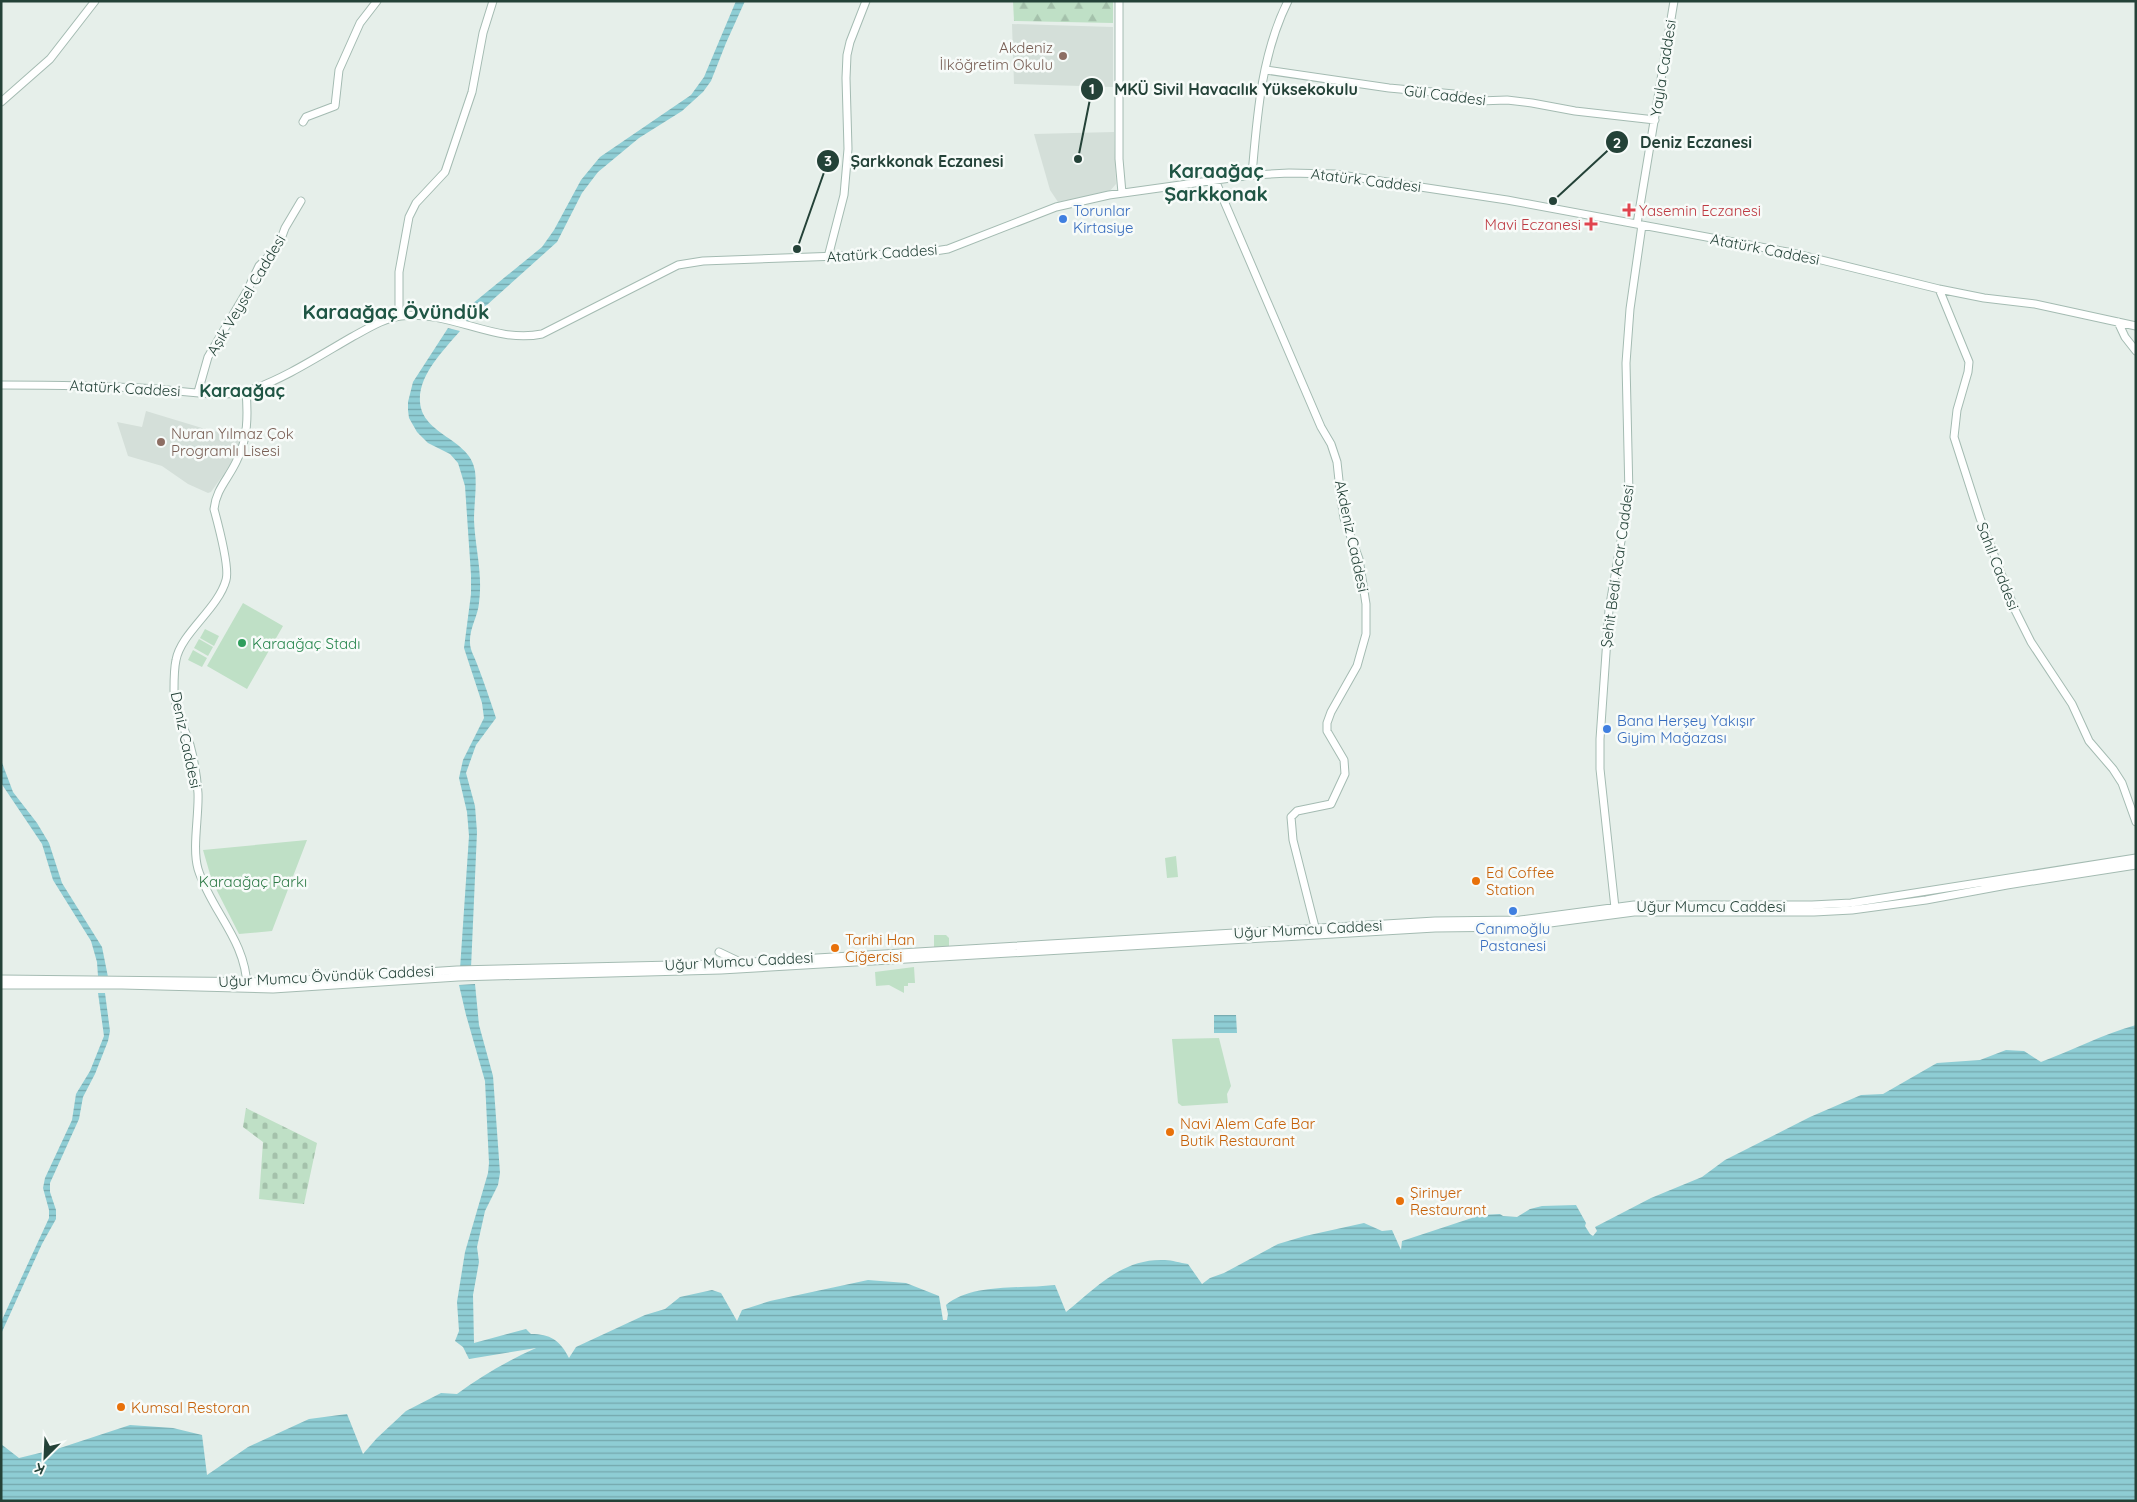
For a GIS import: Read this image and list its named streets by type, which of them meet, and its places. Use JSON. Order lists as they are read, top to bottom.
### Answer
{
  "streets": {
    "street": [
      "Yayla Caddesi",
      "Gül Caddesi",
      "Atatürk Caddesi",
      "Aşık Veysel Caddesi",
      "Akdeniz Caddesi",
      "Şehit Bedi Acar Caddesi",
      "Sahil Caddesi",
      "Deniz Caddesi",
      "Uğur Mumcu Caddesi",
      "Uğur Mumcu Övündük Caddesi"
    ]
  },
  "crossings": [
    ["Yayla Caddesi", "Gül Caddesi"],
    ["Yayla Caddesi", "Atatürk Caddesi"],
    ["Yayla Caddesi", "Şehit Bedi Acar Caddesi"],
    ["Atatürk Caddesi", "Aşık Veysel Caddesi"],
    ["Atatürk Caddesi", "Akdeniz Caddesi"],
    ["Atatürk Caddesi", "Şehit Bedi Acar Caddesi"],
    ["Atatürk Caddesi", "Sahil Caddesi"],
    ["Atatürk Caddesi", "Deniz Caddesi"],
    ["Akdeniz Caddesi", "Uğur Mumcu Caddesi"],
    ["Şehit Bedi Acar Caddesi", "Uğur Mumcu Caddesi"],
    ["Deniz Caddesi", "Uğur Mumcu Övündük Caddesi"],
    ["Uğur Mumcu Caddesi", "Uğur Mumcu Övündük Caddesi"]
  ],
  "districts": ["Karaağaç Şarkkonak", "Karaağaç Övündük", "Karaağaç"],
  "parks": ["Karaağaç Parkı"],
  "places": {
    "other": [
      "Akdeniz İlköğretim Okulu",
      "MKÜ Sivil Havacılık Yüksekokulu",
      "Deniz Eczanesi",
      "Torunlar Kirtasiye",
      "Şarkkonak Eczanesi",
      "Nuran Yılmaz Çok Programlı Lisesi",
      "Karaağaç Stadı",
      "Bana Herşey Yakışır Giyim Mağazası",
      "Ed Coffee Station",
      "Canımoğlu Pastanesi",
      "Tarihi Han Ciğercisi",
      "Navi Alem Cafe Bar Butik Restaurant",
      "Şirinyer Restaurant",
      "Kumsal Restoran"
    ],
    "health": ["Yasemin Eczanesi", "Mavi Eczanesi"]
  },
  "north": "bottom left"
}
